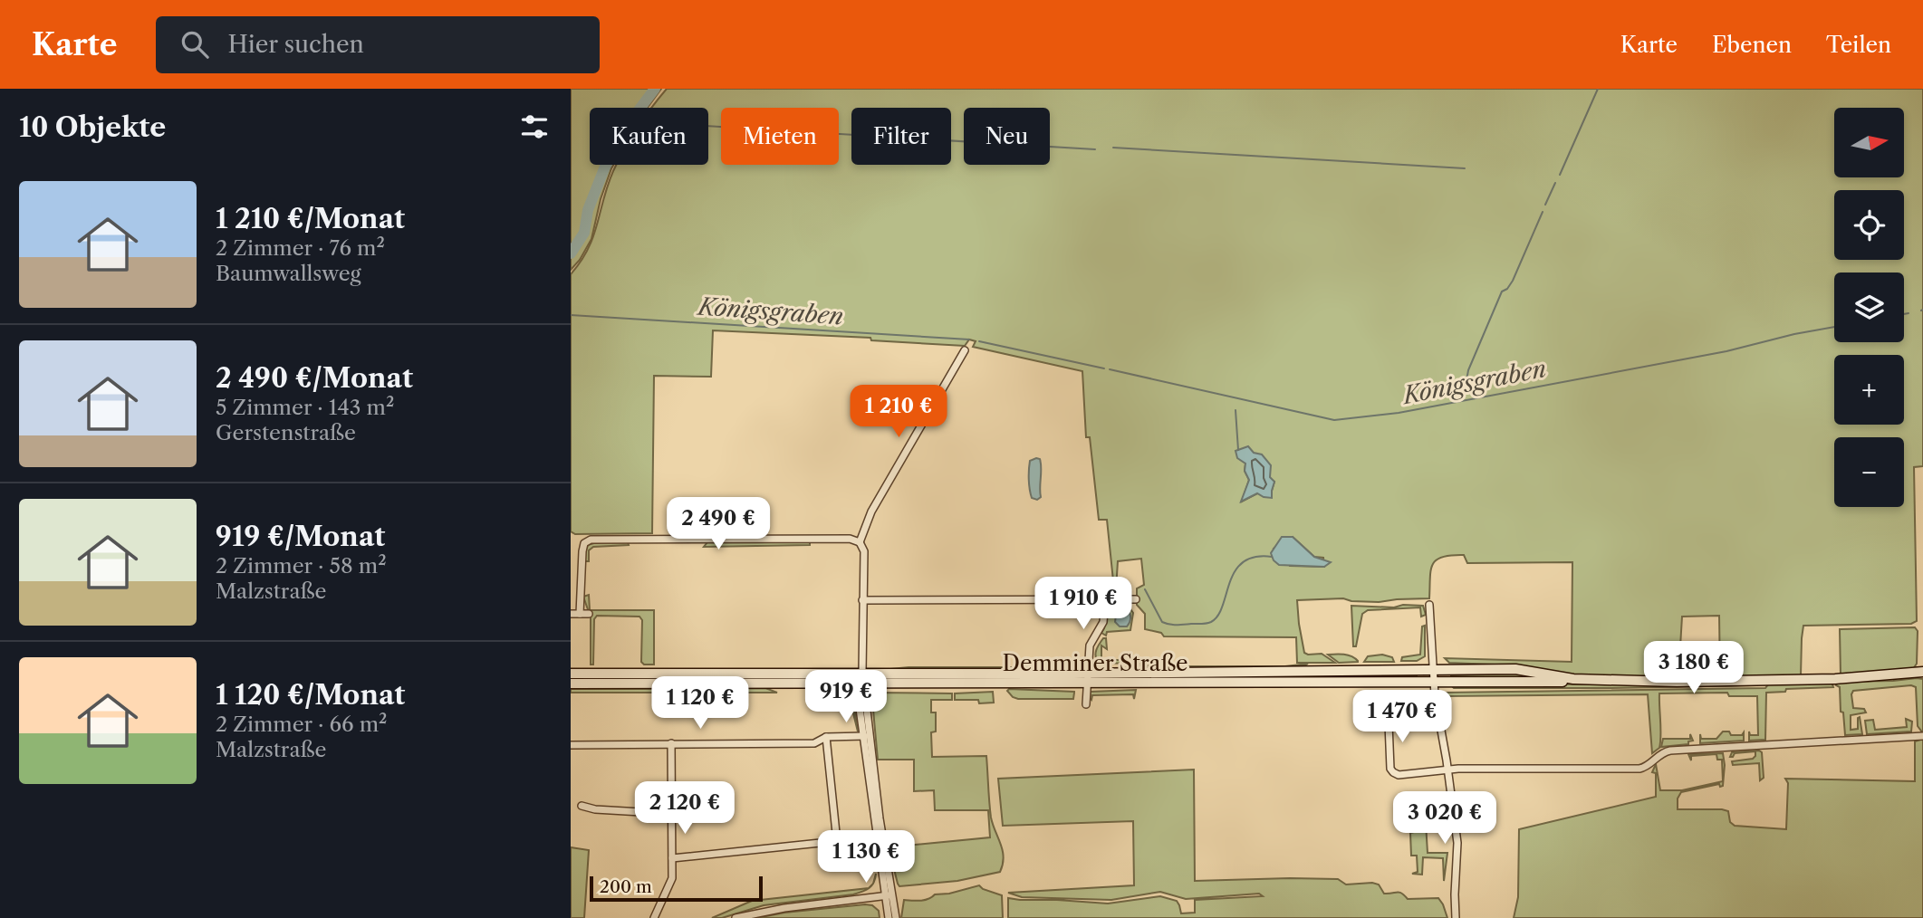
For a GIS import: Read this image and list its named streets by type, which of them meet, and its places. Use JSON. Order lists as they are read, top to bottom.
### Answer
{
  "streets": {
    "main road": ["Demminer Straße"]
  },
  "water": ["Königsgraben"],
  "scale_bar": "200 m",
  "north": "right",
  "page": {
    "header": "Karte",
    "search": "Hier suchen",
    "nav": ["Karte", "Ebenen", "Teilen"],
    "heading": "10 Objekte",
    "map_buttons": ["+", "−"],
    "chip": [
      "Kaufen",
      "Mieten",
      "Filter",
      "Neu"
    ],
    "list": [
      {
        "name": "1 210 €/Monat",
        "note": "2 Zimmer · 76 m² · Baumwallsweg"
      },
      {
        "name": "2 490 €/Monat",
        "note": "5 Zimmer · 143 m² · Gerstenstraße"
      },
      {
        "name": "919 €/Monat",
        "note": "2 Zimmer · 58 m² · Malzstraße"
      },
      {
        "name": "1 120 €/Monat",
        "note": "2 Zimmer · 66 m² · Malzstraße"
      }
    ],
    "price": [
      "1 210 €",
      "2 490 €",
      "1 910 €",
      "3 180 €",
      "919 €",
      "1 120 €",
      "1 470 €",
      "2 120 €",
      "3 020 €",
      "1 130 €"
    ],
    "scale": "200 m"
  }
}
